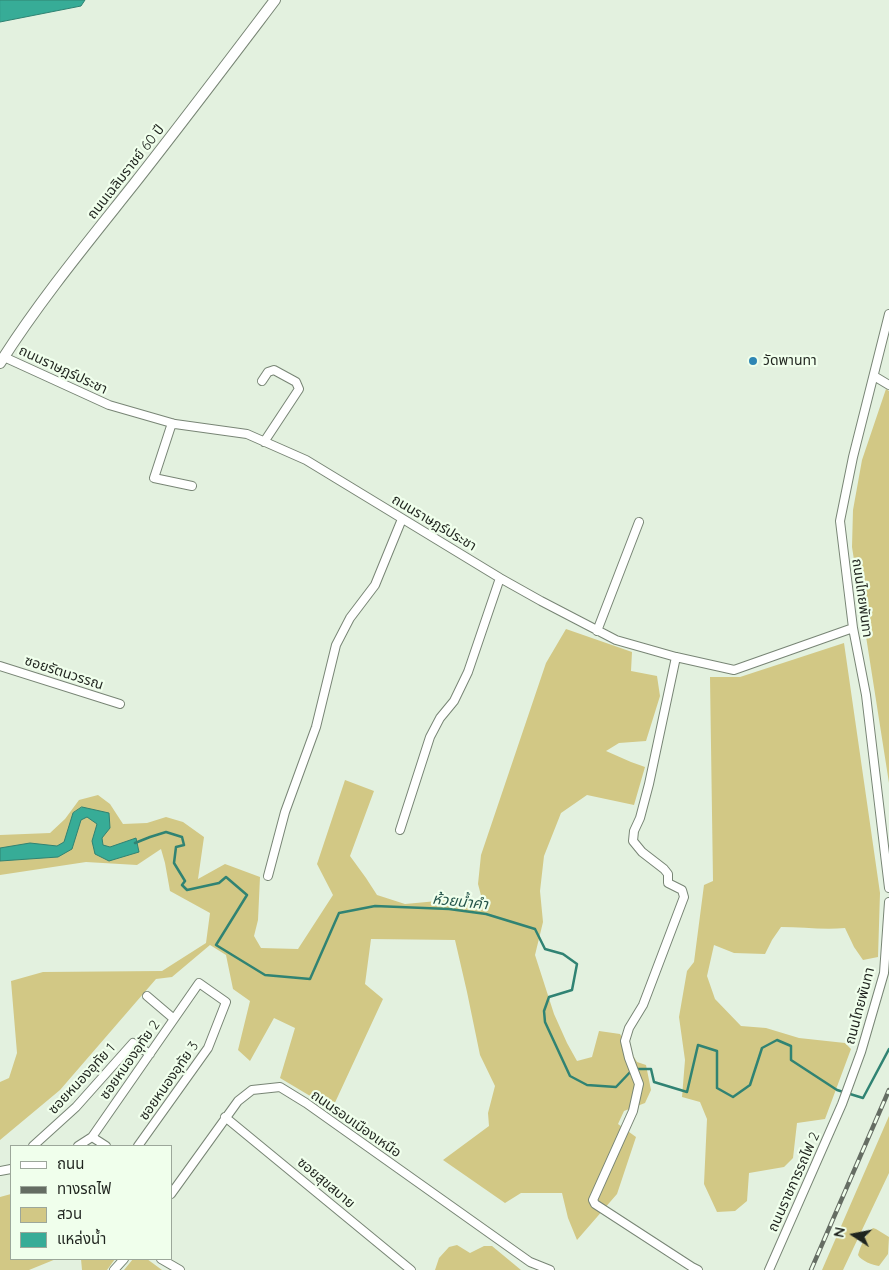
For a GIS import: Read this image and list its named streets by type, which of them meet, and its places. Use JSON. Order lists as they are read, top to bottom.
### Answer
{
  "streets": {
    "street": [
      "ถนนเฉลิมราชย์ 60 ปี",
      "ถนนราษฎร์ประชา",
      "ถนนไทยพันทา",
      "ซอยรัตนวรรณ",
      "ซอยหนองอุทัย 2",
      "ซอยหนองอุทัย 1",
      "ซอยหนองอุทัย 3",
      "ถนนรอบเมืองเหนือ",
      "ถนนราชการรถไฟ 2",
      "ซอยสุขสบาย"
    ]
  },
  "crossings": [
    ["ถนนเฉลิมราชย์ 60 ปี", "ถนนราษฎร์ประชา"],
    ["ถนนราษฎร์ประชา", "ถนนไทยพันทา"],
    ["ถนนไทยพันทา", "ถนนราชการรถไฟ 2"],
    ["ซอยหนองอุทัย 2", "ซอยหนองอุทัย 1"],
    ["ซอยหนองอุทัย 2", "ซอยหนองอุทัย 3"],
    ["ถนนรอบเมืองเหนือ", "ซอยสุขสบาย"]
  ],
  "water": ["ห้วยน้ำคำ"],
  "places": ["วัดพานทา"],
  "legend": [
    "ถนน",
    "ทางรถไฟ",
    "สวน",
    "แหล่งน้ำ"
  ],
  "north": "left"
}
